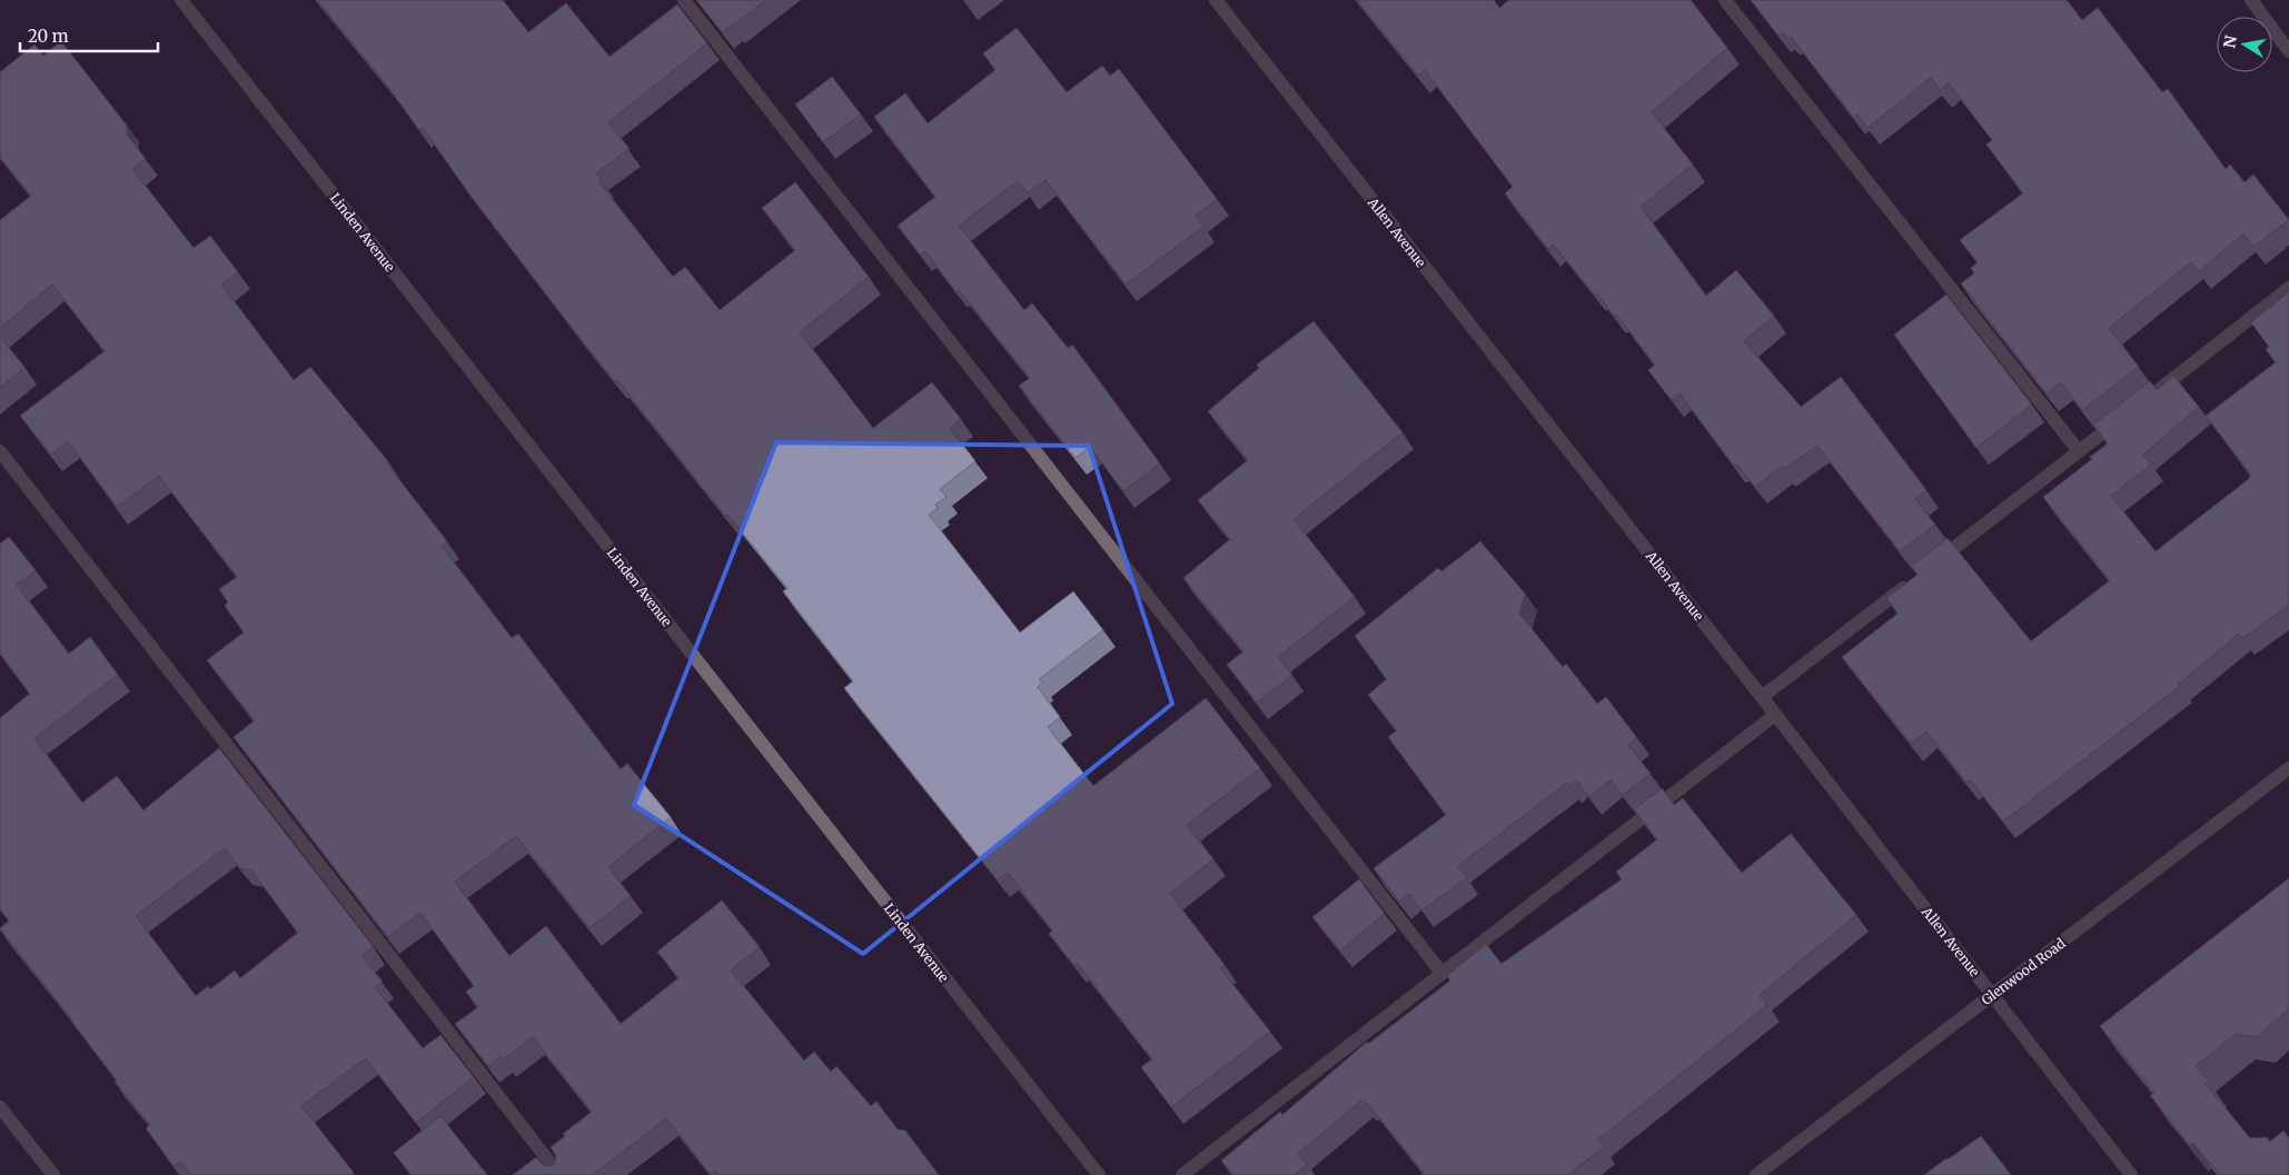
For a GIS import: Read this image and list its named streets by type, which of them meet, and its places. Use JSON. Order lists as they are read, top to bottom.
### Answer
{
  "streets": {
    "street": ["Linden Avenue", "Allen Avenue", "Glenwood Road"]
  },
  "crossings": [
    ["Allen Avenue", "Glenwood Road"]
  ],
  "scale_bar": "20 m",
  "north": "left"
}
